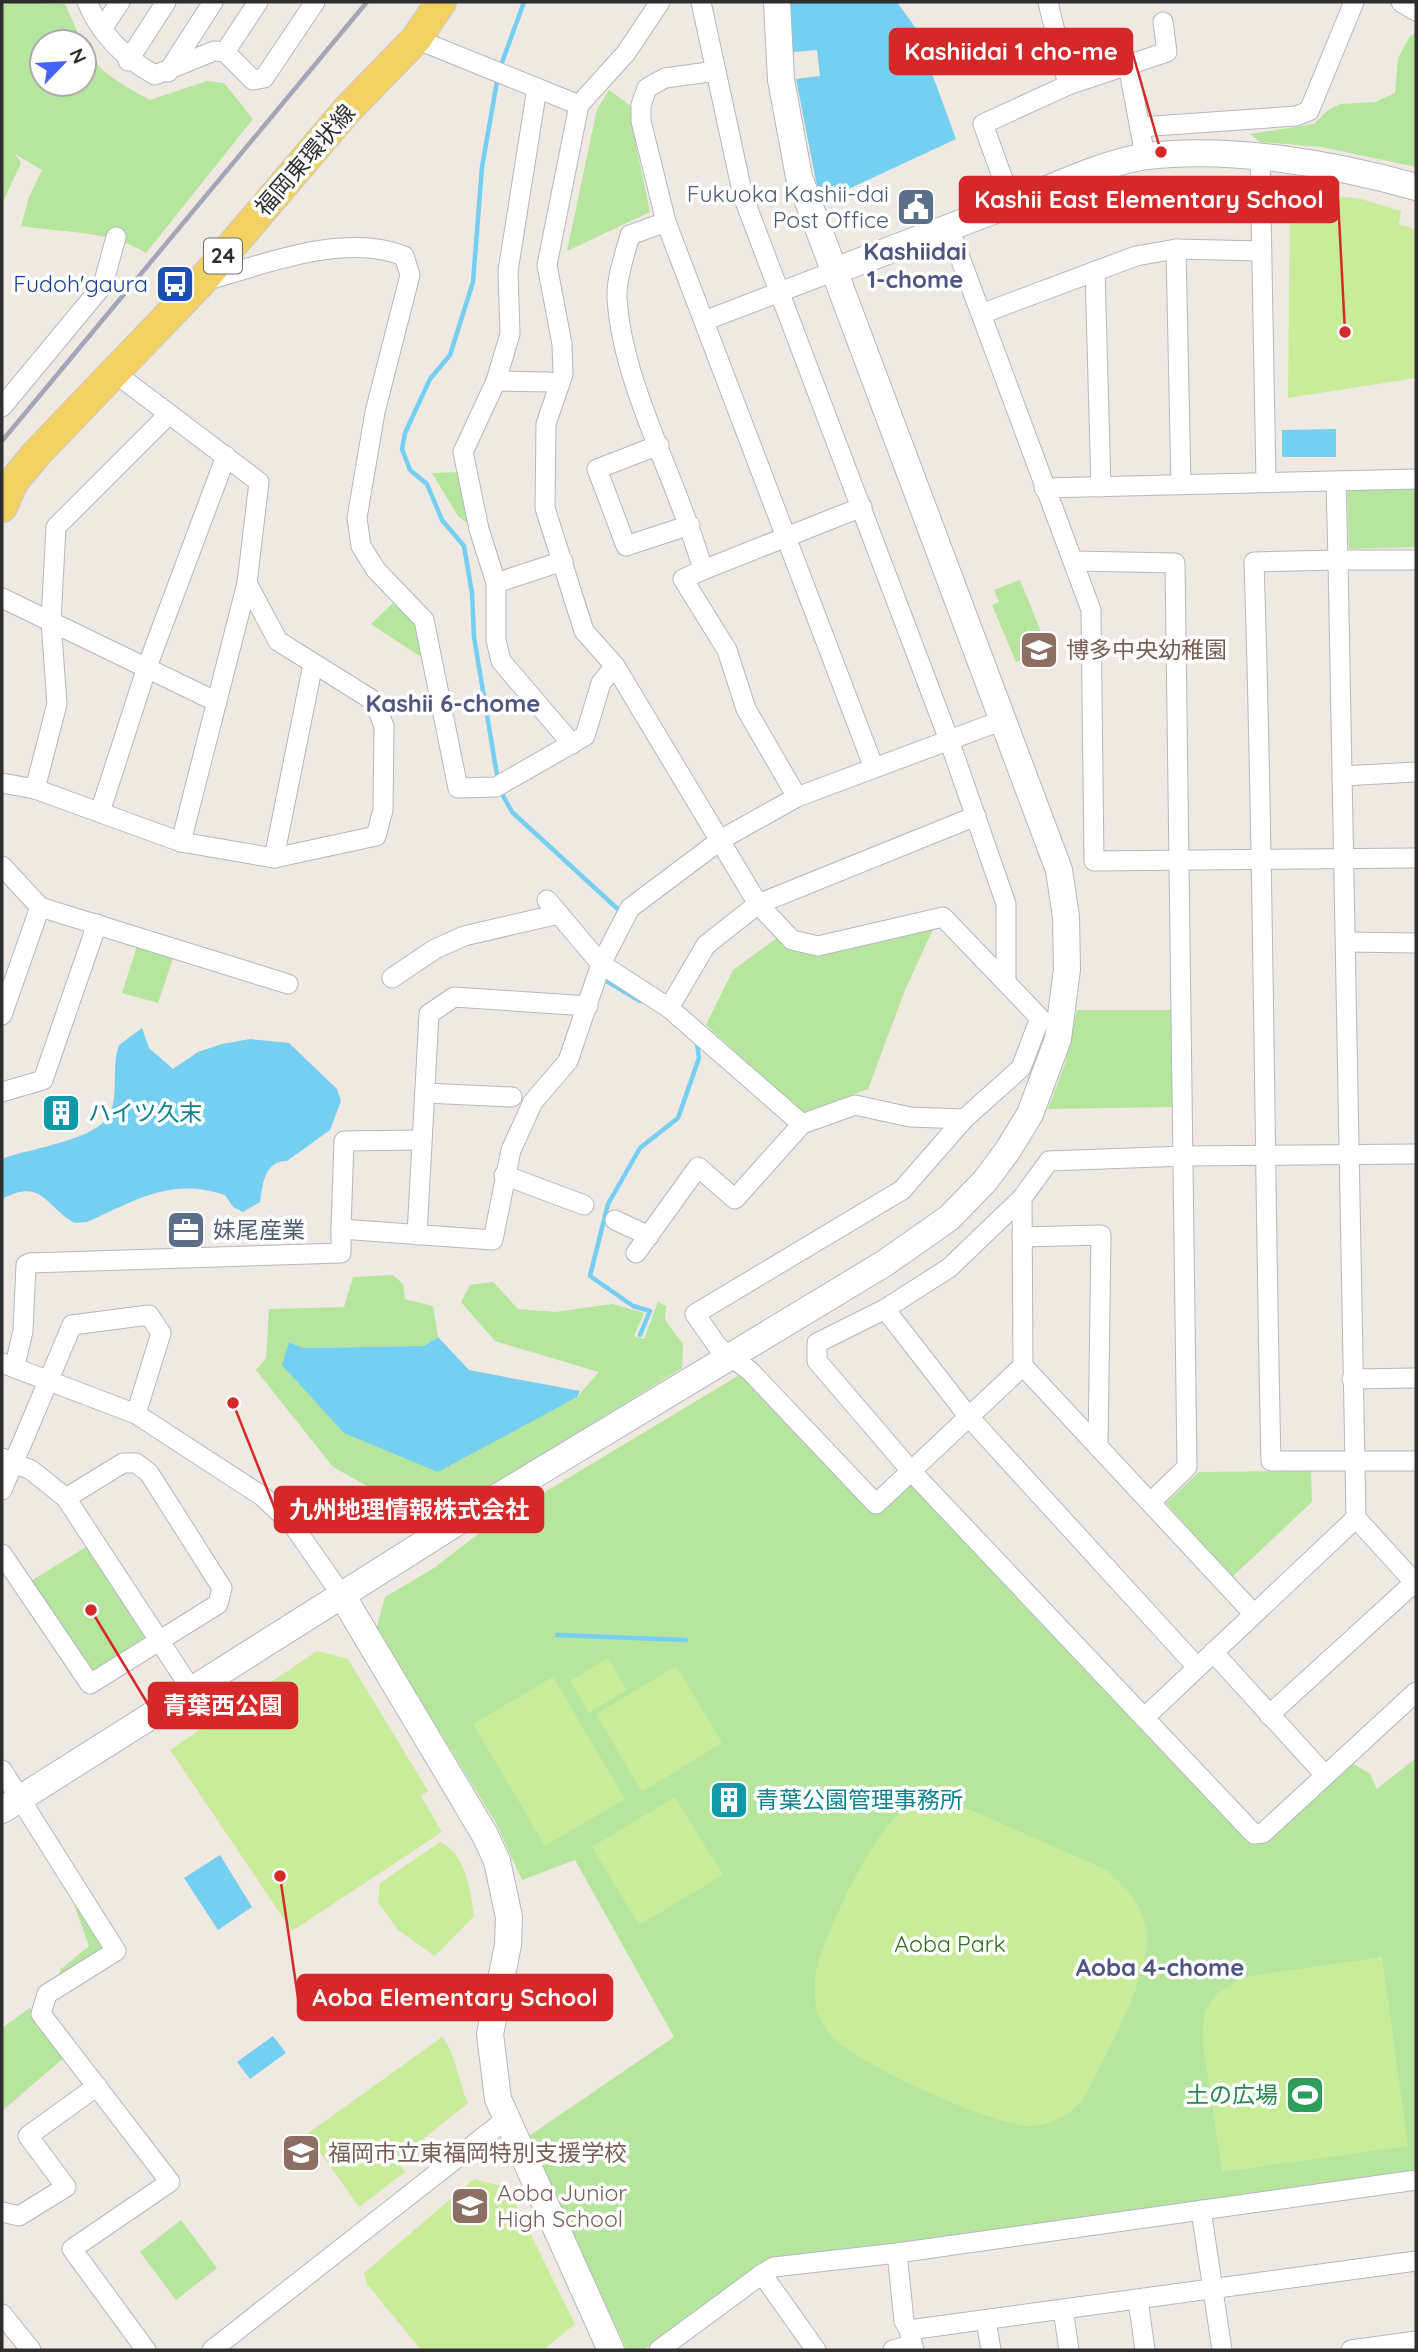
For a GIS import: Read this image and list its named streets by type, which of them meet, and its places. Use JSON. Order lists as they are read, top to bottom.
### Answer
{
  "streets": {
    "main road": ["福岡東環状線", "24"]
  },
  "districts": ["Kashiidai 1-chome", "Kashii 6-chome", "Aoba 4-chome"],
  "parks": ["Aoba Park"],
  "places": {
    "other": [
      "Kashiidai 1 cho-me",
      "Kashii East Elementary School",
      "九州地理情報株式会社",
      "青葉西公園",
      "Aoba Elementary School"
    ],
    "public building": ["Fukuoka Kashii-dai Post Office"],
    "bus stop": ["Fudoh'gaura"],
    "school or university": ["博多中央幼稚園", "福岡市立東福岡特別支援学校", "Aoba Junior High School"],
    "building": ["ハイツ久末", "青葉公園管理事務所"],
    "office": ["妹尾産業"],
    "sports": ["土の広場"]
  },
  "north": "top right"
}
